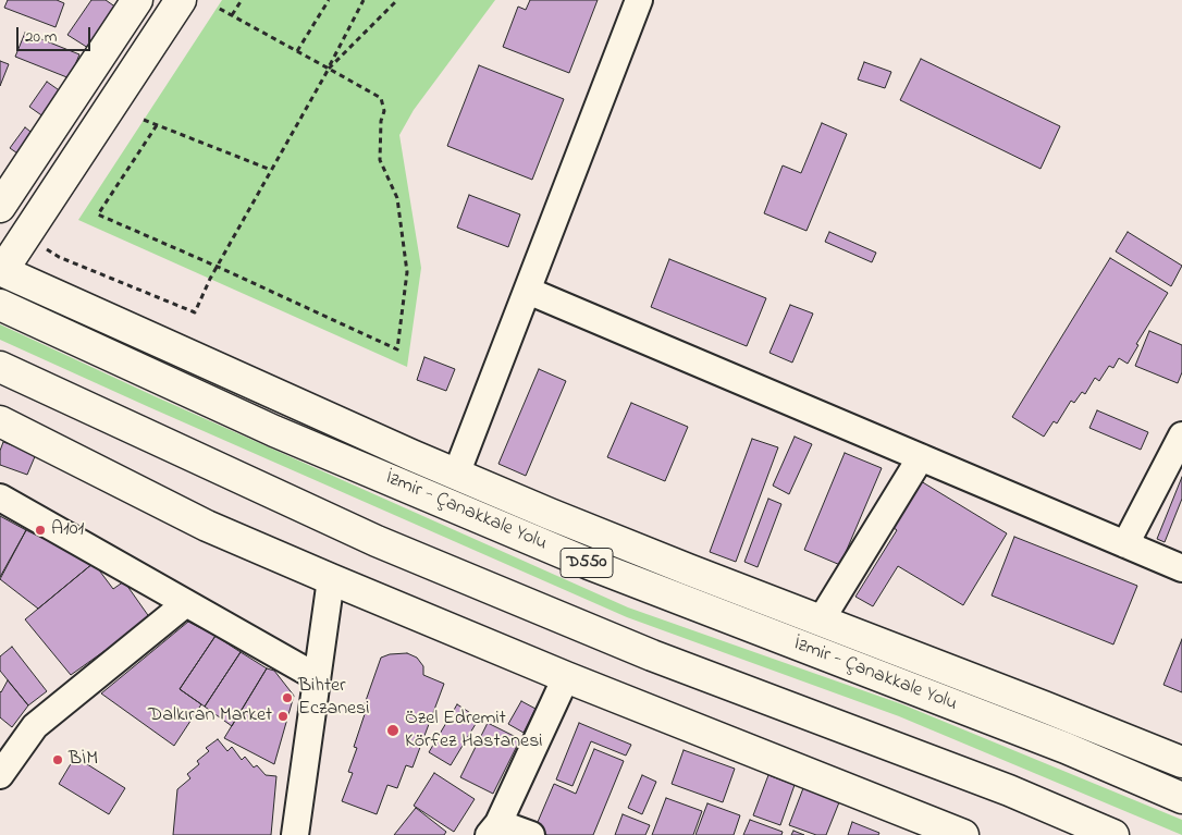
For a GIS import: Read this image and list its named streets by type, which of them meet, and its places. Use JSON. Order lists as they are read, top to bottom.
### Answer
{
  "streets": {
    "main road": ["İzmir - Çanakkale Yolu", "D550"]
  },
  "places": [
    "A101",
    "Bihter Eczanesi",
    "Dalkıran Market",
    "Özel Edremit Körfez Hastanesi",
    "BİM"
  ],
  "scale_bar": "20 m"
}
